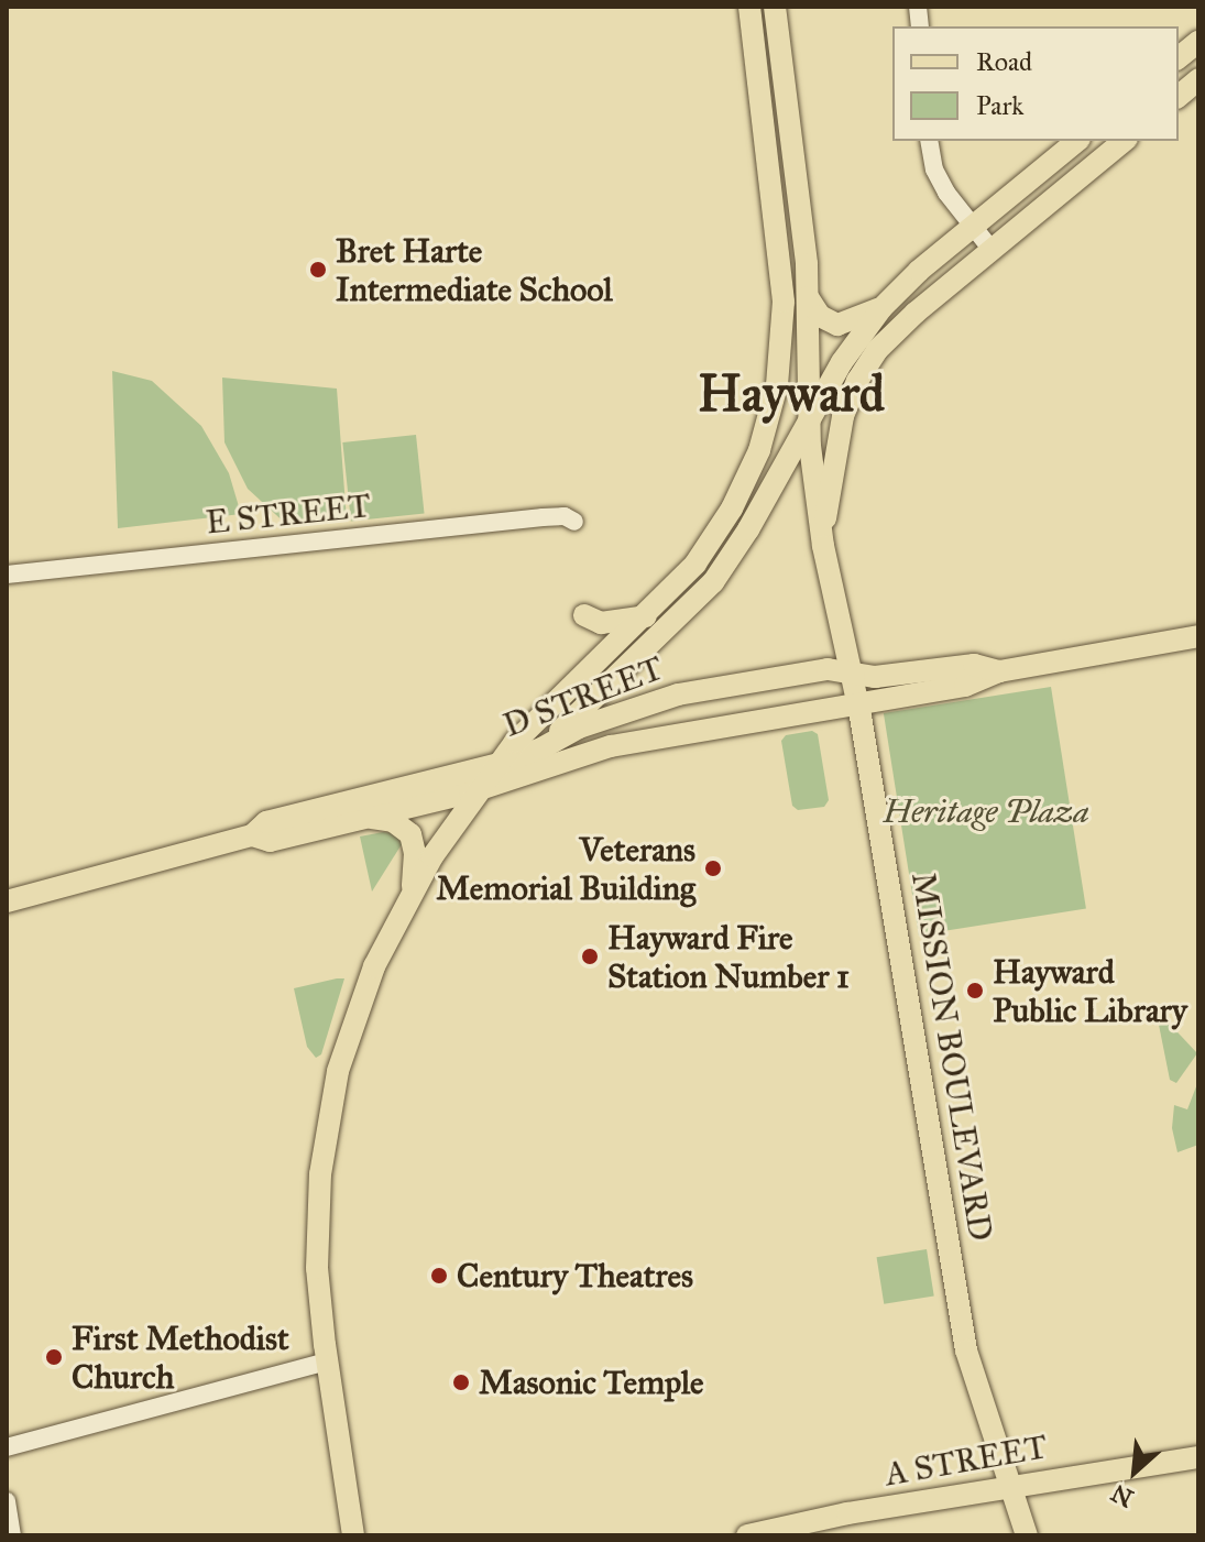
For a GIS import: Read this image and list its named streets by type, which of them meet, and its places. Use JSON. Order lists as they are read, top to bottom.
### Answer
{
  "streets": {
    "main road": ["D STREET", "MISSION BOULEVARD", "A STREET"],
    "street": ["E STREET"]
  },
  "crossings": [
    ["D STREET", "MISSION BOULEVARD"],
    ["MISSION BOULEVARD", "A STREET"]
  ],
  "districts": ["Hayward"],
  "parks": ["Heritage Plaza"],
  "places": [
    "Bret Harte Intermediate School",
    "Veterans Memorial Building",
    "Hayward Fire Station Number 1",
    "Hayward Public Library",
    "Century Theatres",
    "First Methodist Church",
    "Masonic Temple"
  ],
  "legend": ["Road", "Park"],
  "north": "bottom left"
}
